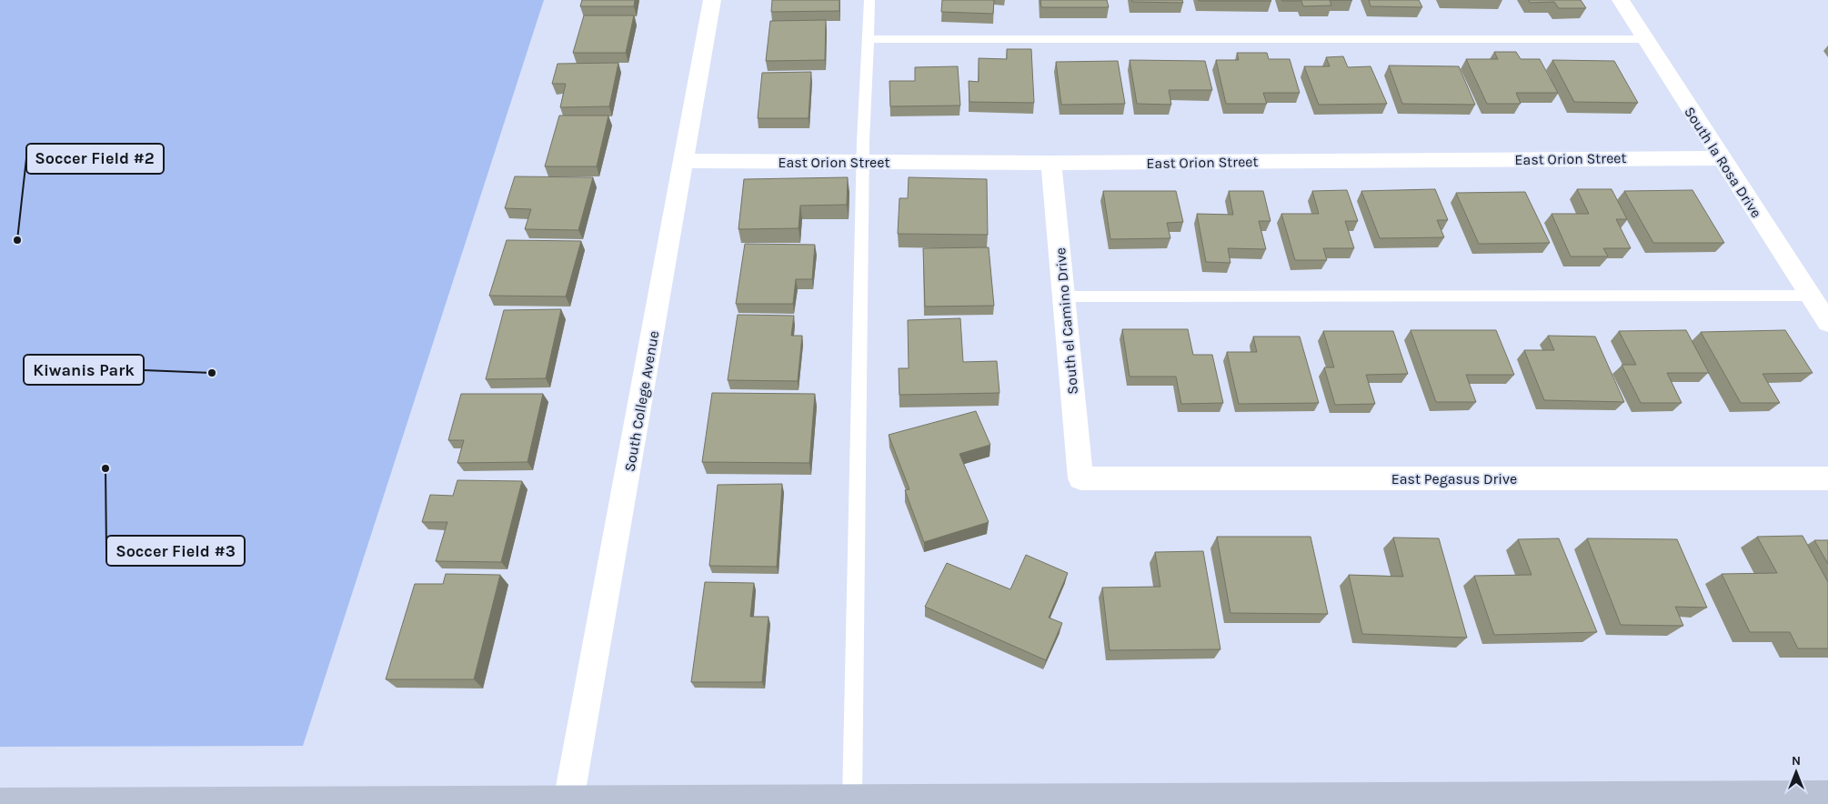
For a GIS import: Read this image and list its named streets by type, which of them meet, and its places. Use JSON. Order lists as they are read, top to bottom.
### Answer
{
  "streets": {
    "street": [
      "East Orion Street",
      "South la Rosa Drive",
      "South el Camino Drive",
      "South College Avenue",
      "East Pegasus Drive"
    ]
  },
  "crossings": [
    ["East Orion Street", "South la Rosa Drive"],
    ["East Orion Street", "South el Camino Drive"],
    ["East Orion Street", "South College Avenue"],
    ["South el Camino Drive", "East Pegasus Drive"]
  ],
  "places": ["Soccer Field #2", "Kiwanis Park", "Soccer Field #3"],
  "north": "top"
}
